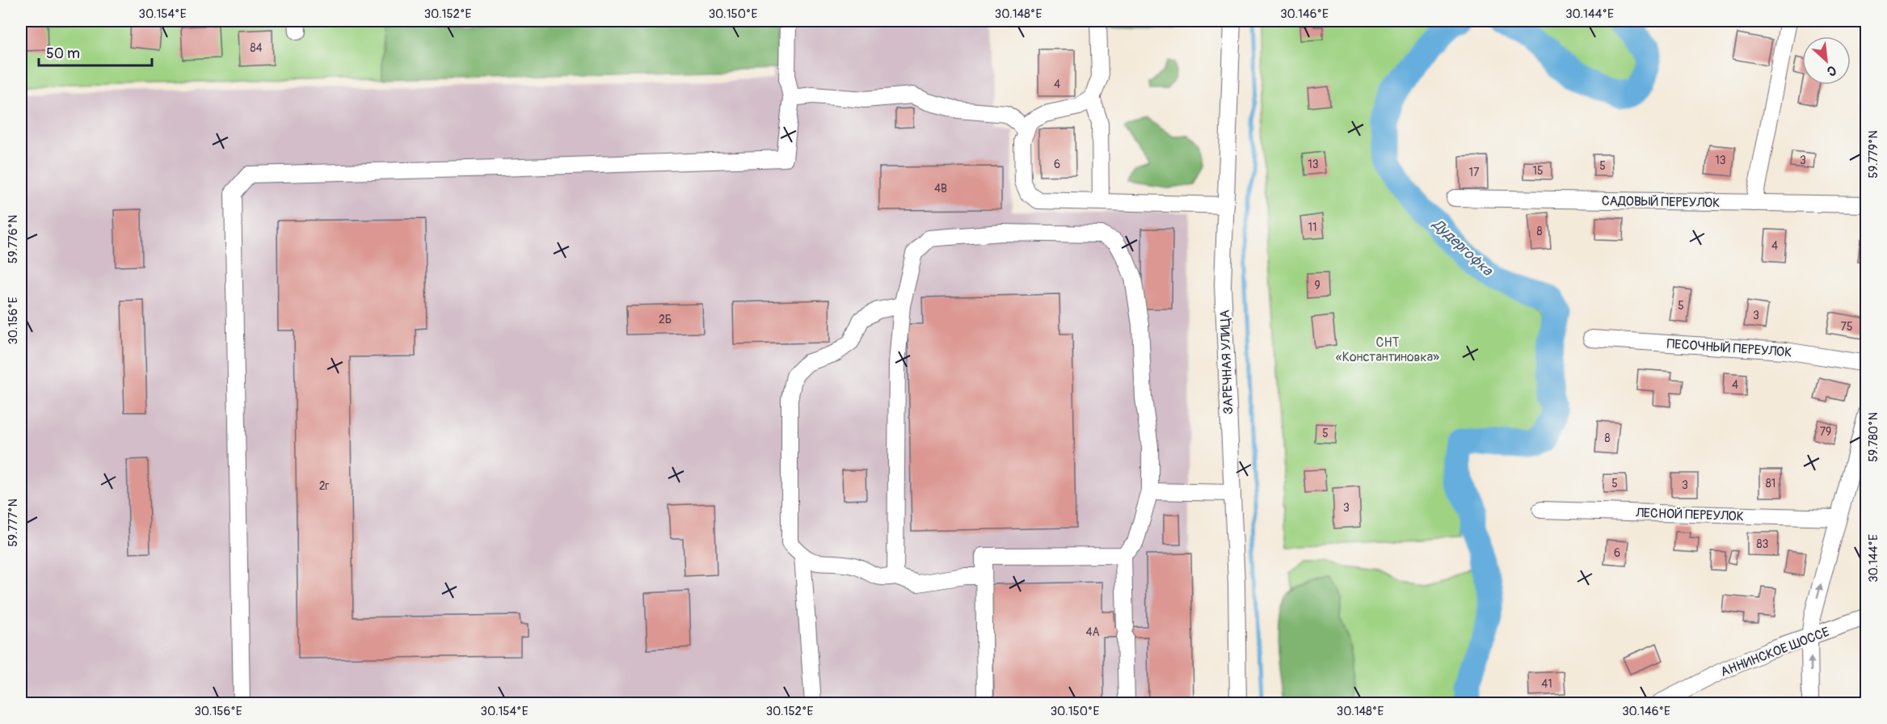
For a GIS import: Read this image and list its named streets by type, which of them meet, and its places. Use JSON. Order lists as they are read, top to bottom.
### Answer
{
  "streets": {
    "street": [
      "САДОВЫЙ ПЕРЕУЛОК",
      "ПЕСОЧНЫЙ ПЕРЕУЛОК",
      "ЗАРЕЧНАЯ УЛИЦА",
      "ЛЕСНОЙ ПЕРЕУЛОК",
      "АННИНСКОЕ ШОССЕ"
    ]
  },
  "water": ["Дудергофка"],
  "parks": ["СНТ «Константиновка»"],
  "house_numbers": [
    "84",
    "4",
    "13",
    "3",
    "6",
    "13",
    "5",
    "15",
    "17",
    "4В",
    "11",
    "8",
    "4",
    "9",
    "5",
    "3",
    "2Б",
    "75",
    "4",
    "79",
    "5",
    "8",
    "5",
    "81",
    "3",
    "2г",
    "3",
    "83",
    "6",
    "4А",
    "41"
  ],
  "scale_bar": "50 m",
  "north": "bottom right",
  "coordinates": [
    "30.154°E",
    "30.152°E",
    "30.150°E",
    "30.148°E",
    "30.146°E",
    "30.144°E",
    "59.779°N",
    "59.776°N",
    "30.156°E",
    "59.780°N",
    "59.777°N"
  ]
}
